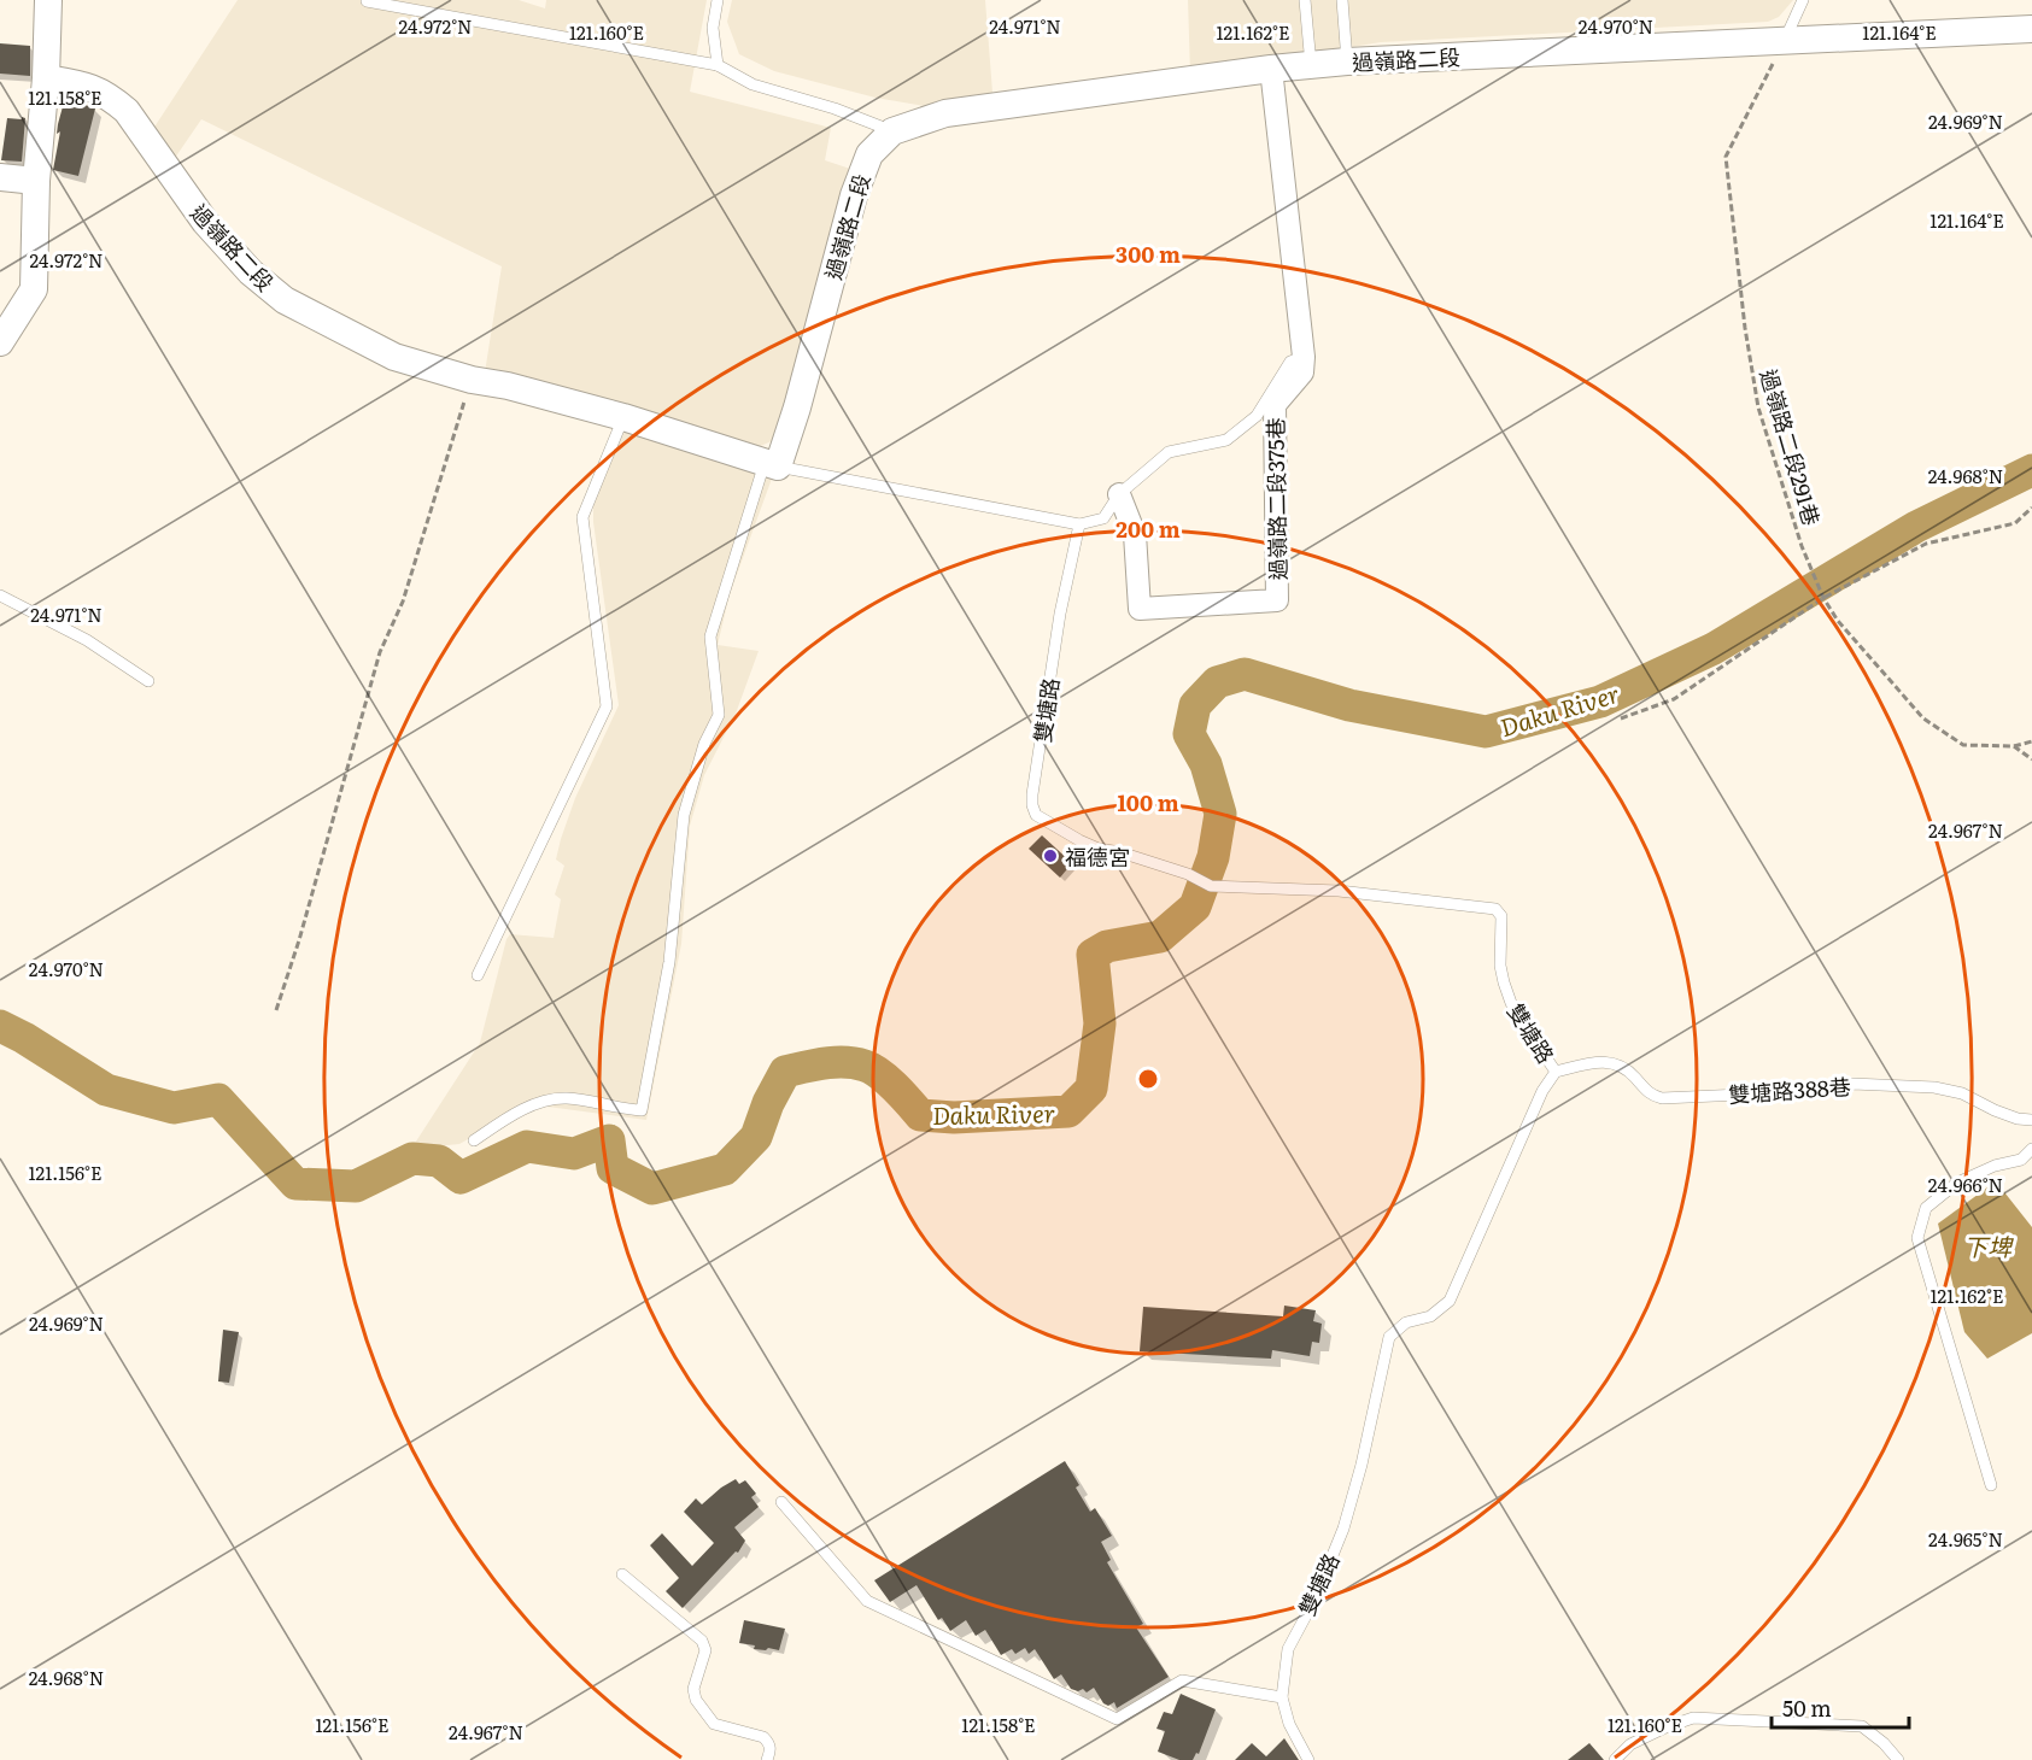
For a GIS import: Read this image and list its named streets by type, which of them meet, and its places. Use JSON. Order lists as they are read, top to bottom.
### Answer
{
  "streets": {
    "street": ["過嶺路二段", "過嶺路二段375巷"],
    "lane": ["雙塘路", "雙塘路388巷"],
    "path": ["過嶺路二段291巷"]
  },
  "crossings": [
    ["過嶺路二段", "過嶺路二段291巷"],
    ["雙塘路", "雙塘路388巷"]
  ],
  "water": ["Daku River", "下埤"],
  "places": ["福德宮"],
  "scale_bar": "50 m",
  "coordinates": [
    "24.972°N",
    "24.971°N",
    "24.970°N",
    "121.162°E",
    "121.164°E",
    "121.160°E",
    "121.158°E",
    "24.969°N",
    "24.968°N",
    "24.967°N",
    "121.156°E",
    "24.966°N",
    "24.965°N"
  ],
  "rings": ["300 m", "200 m", "100 m"]
}
